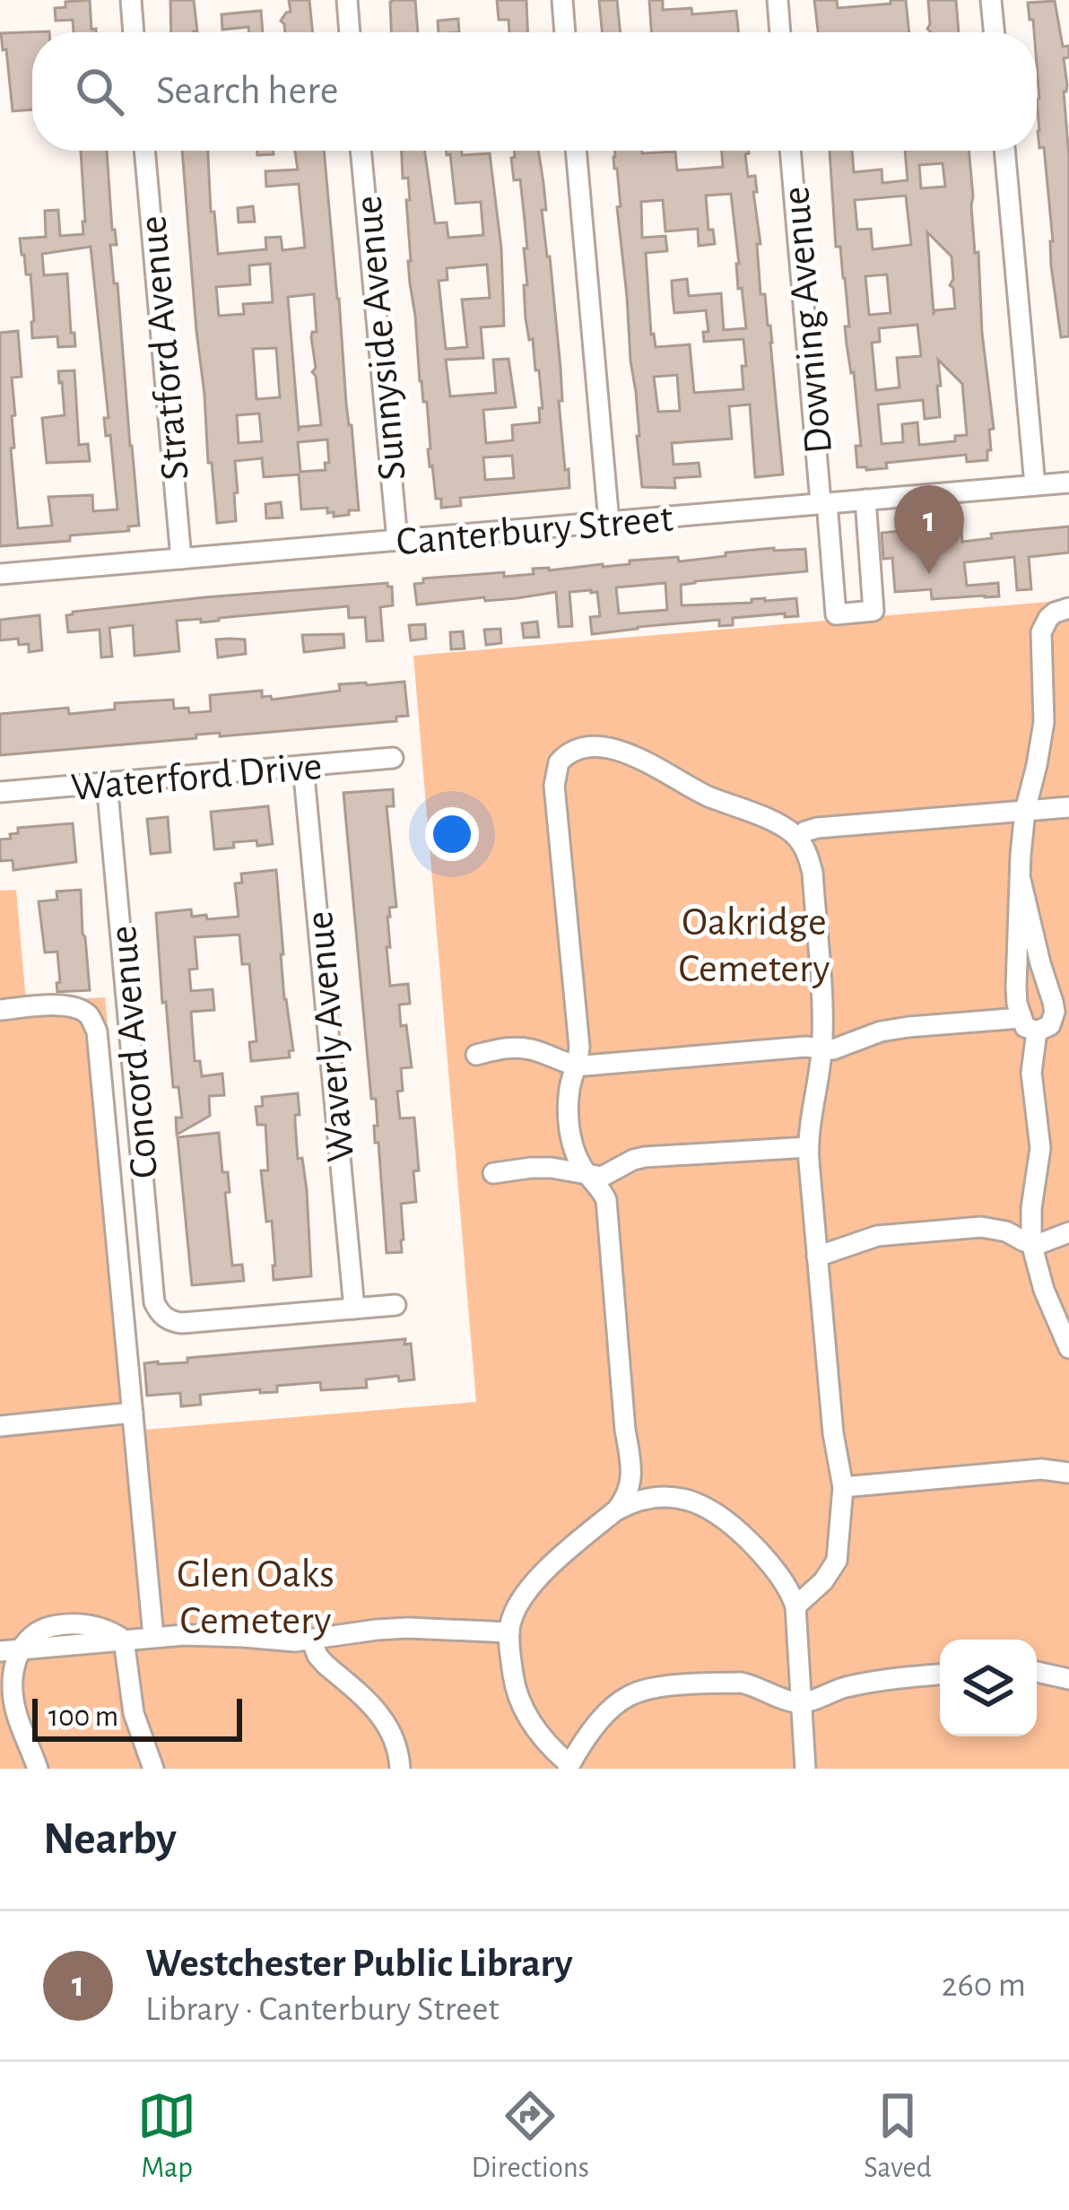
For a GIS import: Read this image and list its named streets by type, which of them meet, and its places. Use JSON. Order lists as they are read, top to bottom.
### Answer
{
  "streets": {
    "street": [
      "Downing Avenue",
      "Sunnyside Avenue",
      "Stratford Avenue",
      "Canterbury Street",
      "Waterford Drive",
      "Waverly Avenue",
      "Concord Avenue"
    ]
  },
  "crossings": [
    ["Downing Avenue", "Canterbury Street"],
    ["Sunnyside Avenue", "Canterbury Street"],
    ["Stratford Avenue", "Canterbury Street"],
    ["Waterford Drive", "Waverly Avenue"],
    ["Waterford Drive", "Concord Avenue"],
    ["Waverly Avenue", "Concord Avenue"]
  ],
  "parks": ["Oakridge Cemetery", "Glen Oaks Cemetery"],
  "scale_bar": "100 m",
  "page": {
    "search": "Search here",
    "pins": "1",
    "scale": "100 m",
    "heading": "Nearby",
    "list": [
      {
        "mark": "1",
        "name": "Westchester Public Library",
        "note": "Library · Canterbury Street",
        "value": "260 m"
      }
    ],
    "nav": ["Map", "Directions", "Saved"]
  }
}
